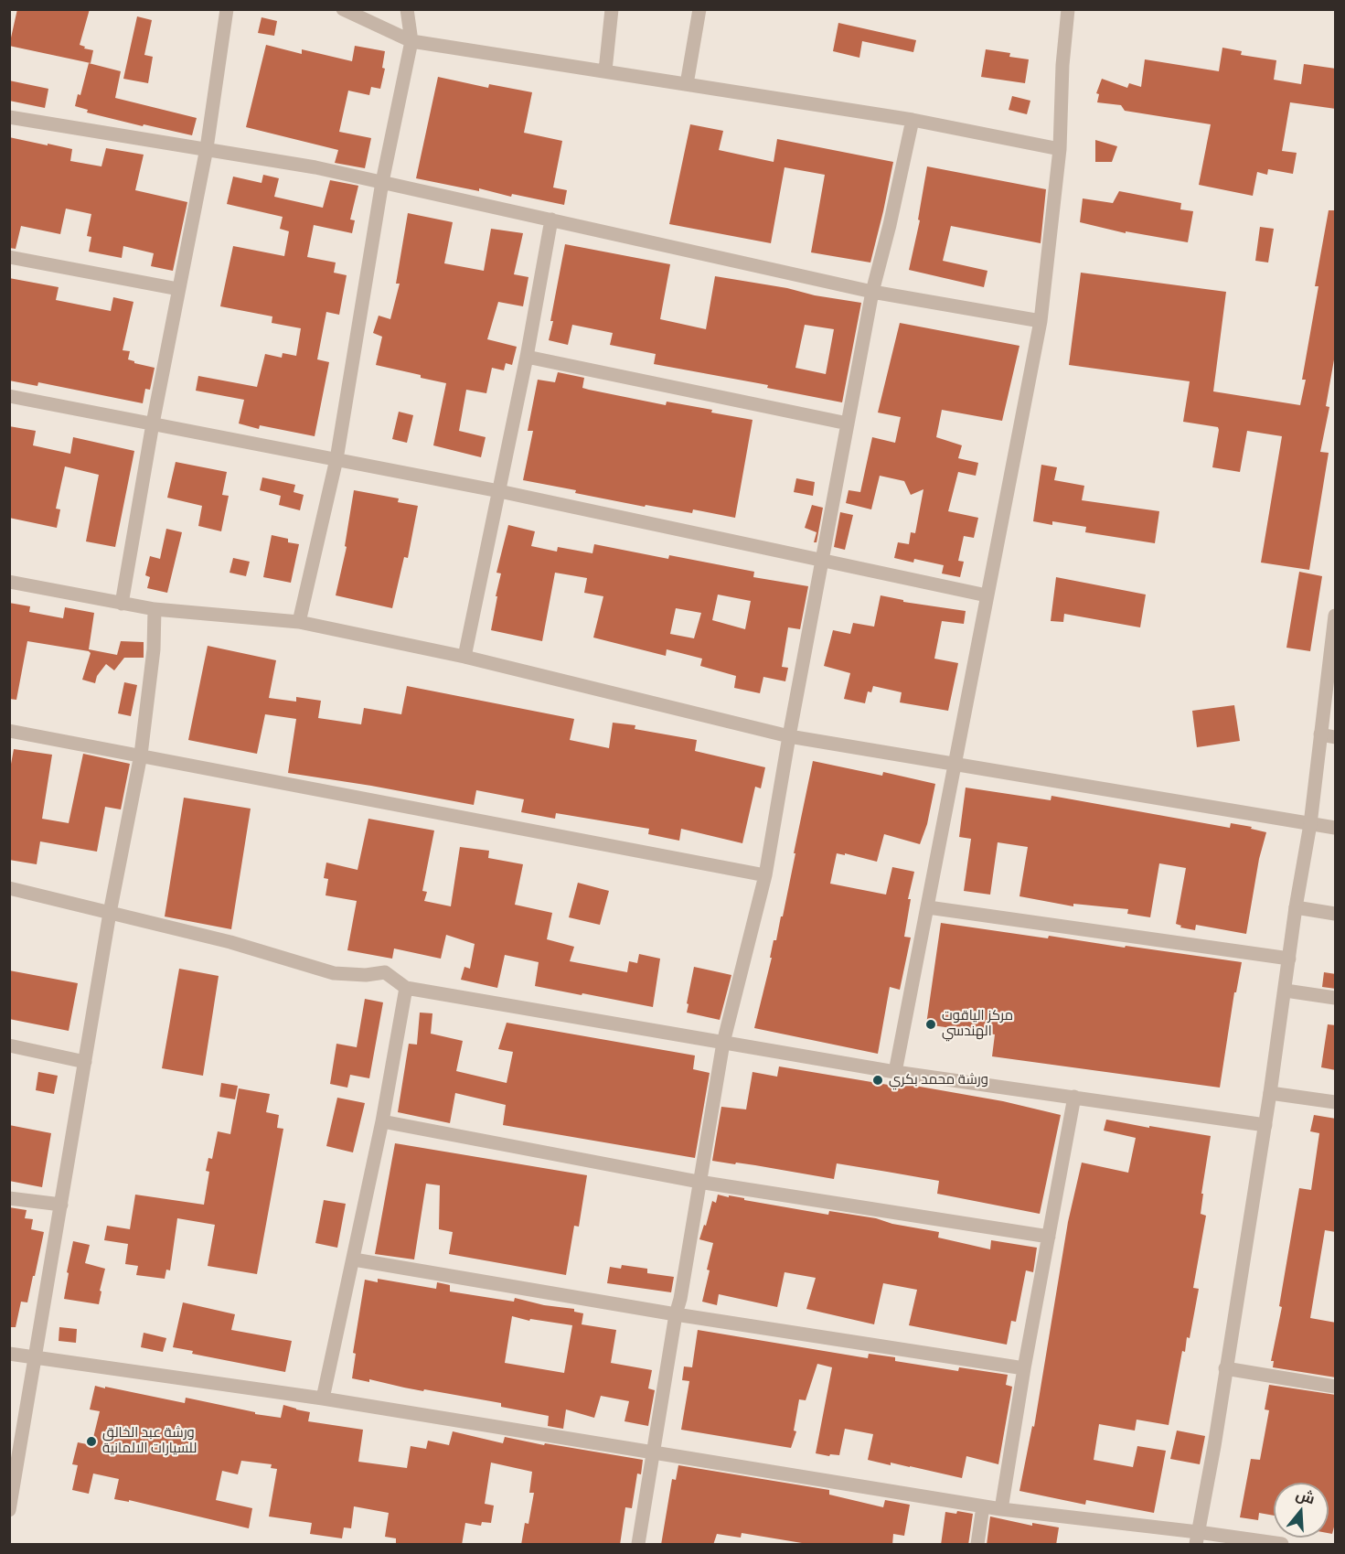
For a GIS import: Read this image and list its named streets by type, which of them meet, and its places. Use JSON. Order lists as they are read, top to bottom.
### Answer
{
  "places": ["مركز الياقوت الهندسي", "ورشة محمد بكري", "ورشة عبد الخالق للسيارات الالمانية"],
  "north": "top"
}
